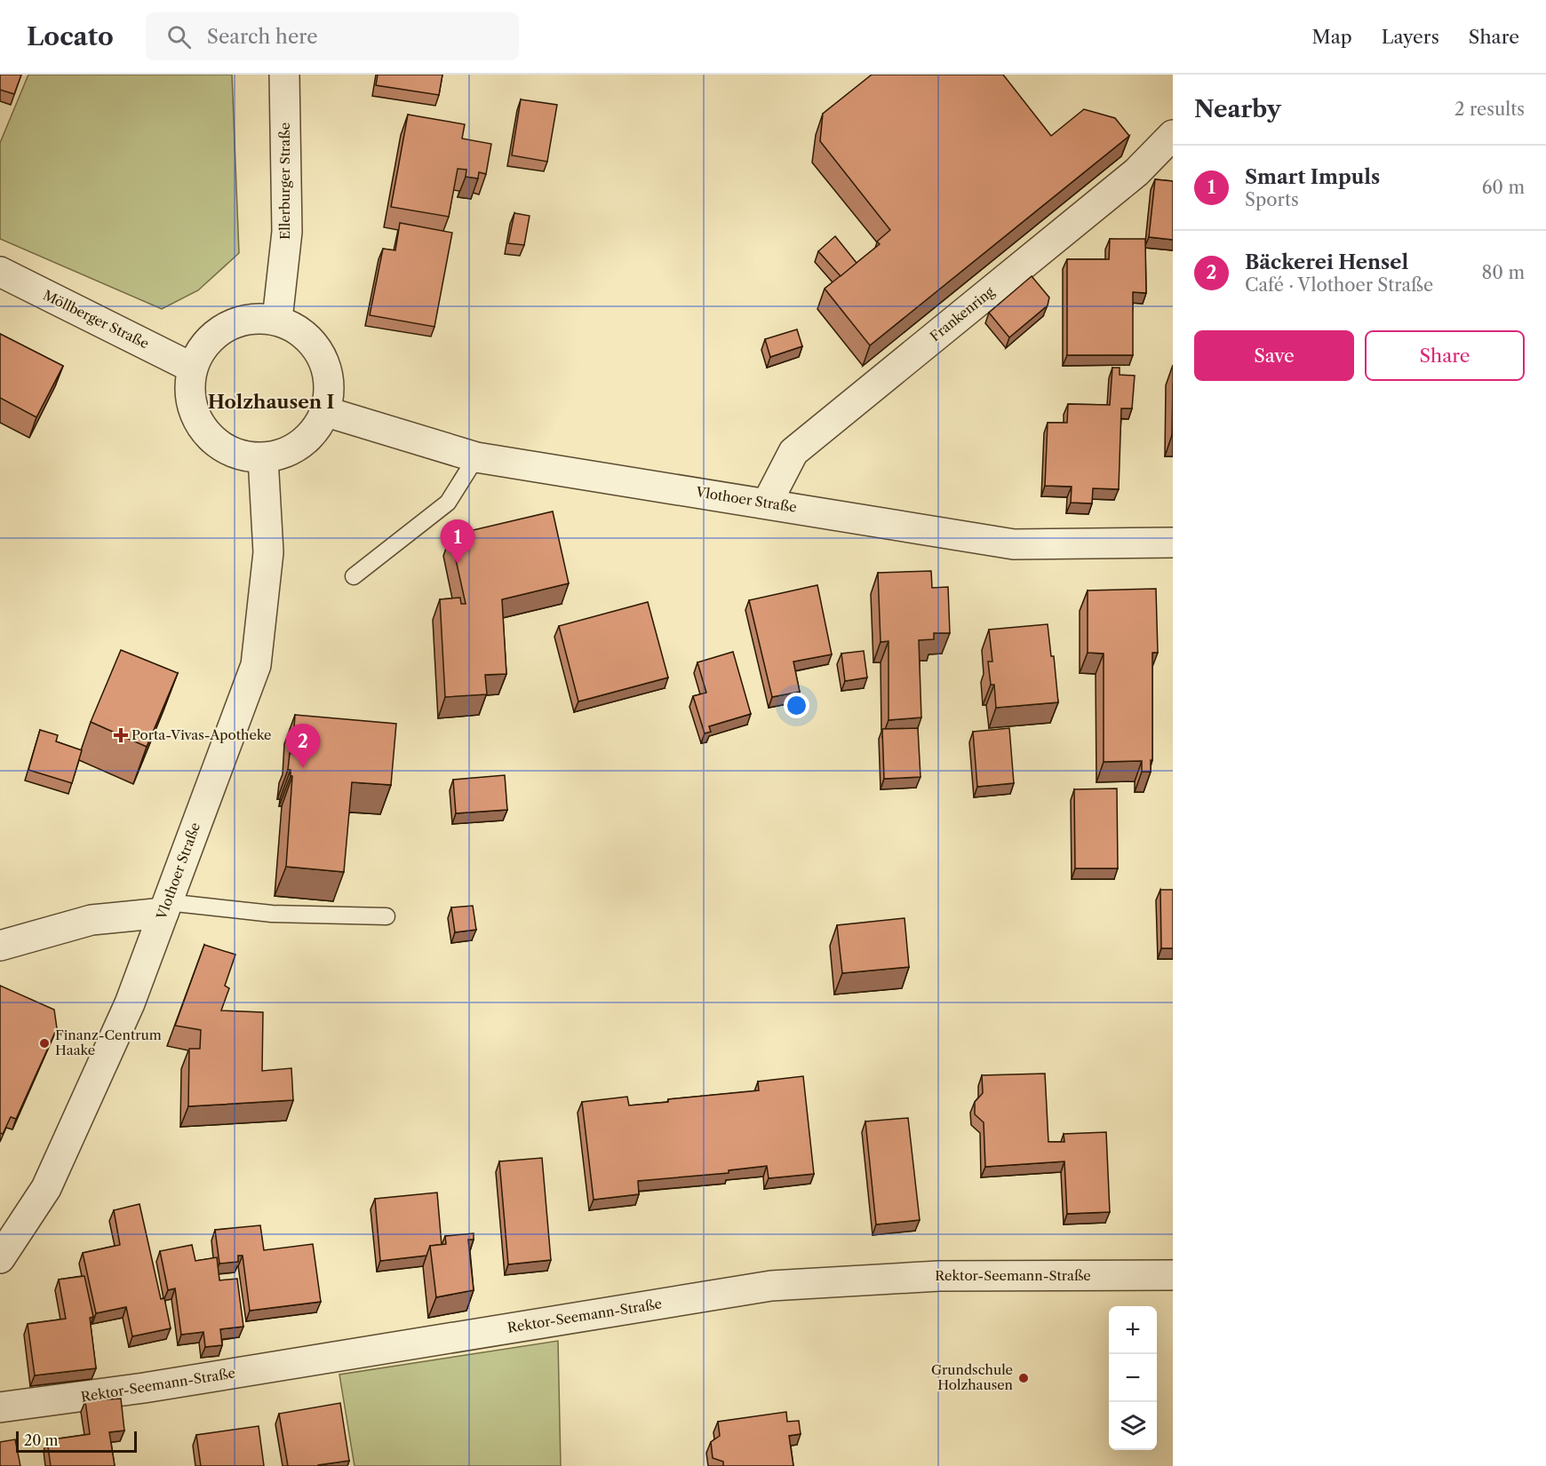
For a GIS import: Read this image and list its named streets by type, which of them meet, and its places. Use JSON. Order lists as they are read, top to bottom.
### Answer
{
  "streets": {
    "street": [
      "Ellerburger Straße",
      "Frankenring",
      "Möllberger Straße",
      "Vlothoer Straße",
      "Rektor-Seemann-Straße"
    ]
  },
  "crossings": [
    ["Ellerburger Straße", "Möllberger Straße"],
    ["Ellerburger Straße", "Vlothoer Straße"],
    ["Frankenring", "Vlothoer Straße"],
    ["Möllberger Straße", "Vlothoer Straße"]
  ],
  "districts": ["Holzhausen I"],
  "places": {
    "health": ["Porta-Vivas-Apotheke"],
    "other": ["Finanz-Centrum Haake", "Grundschule Holzhausen"]
  },
  "scale_bar": "20 m",
  "page": {
    "header": "Locato",
    "search": "Search here",
    "nav": ["Map", "Layers", "Share"],
    "heading": ["Nearby", "2 results"],
    "list": [
      {
        "mark": "1",
        "name": "Smart Impuls",
        "note": "Sports",
        "value": "60 m"
      },
      {
        "mark": "2",
        "name": "Bäckerei Hensel",
        "note": "Café · Vlothoer Straße",
        "value": "80 m"
      }
    ],
    "buttons": ["Save", "Share"],
    "pins": ["1", "2"],
    "map_buttons": ["+", "−"],
    "scale": "20 m"
  }
}
